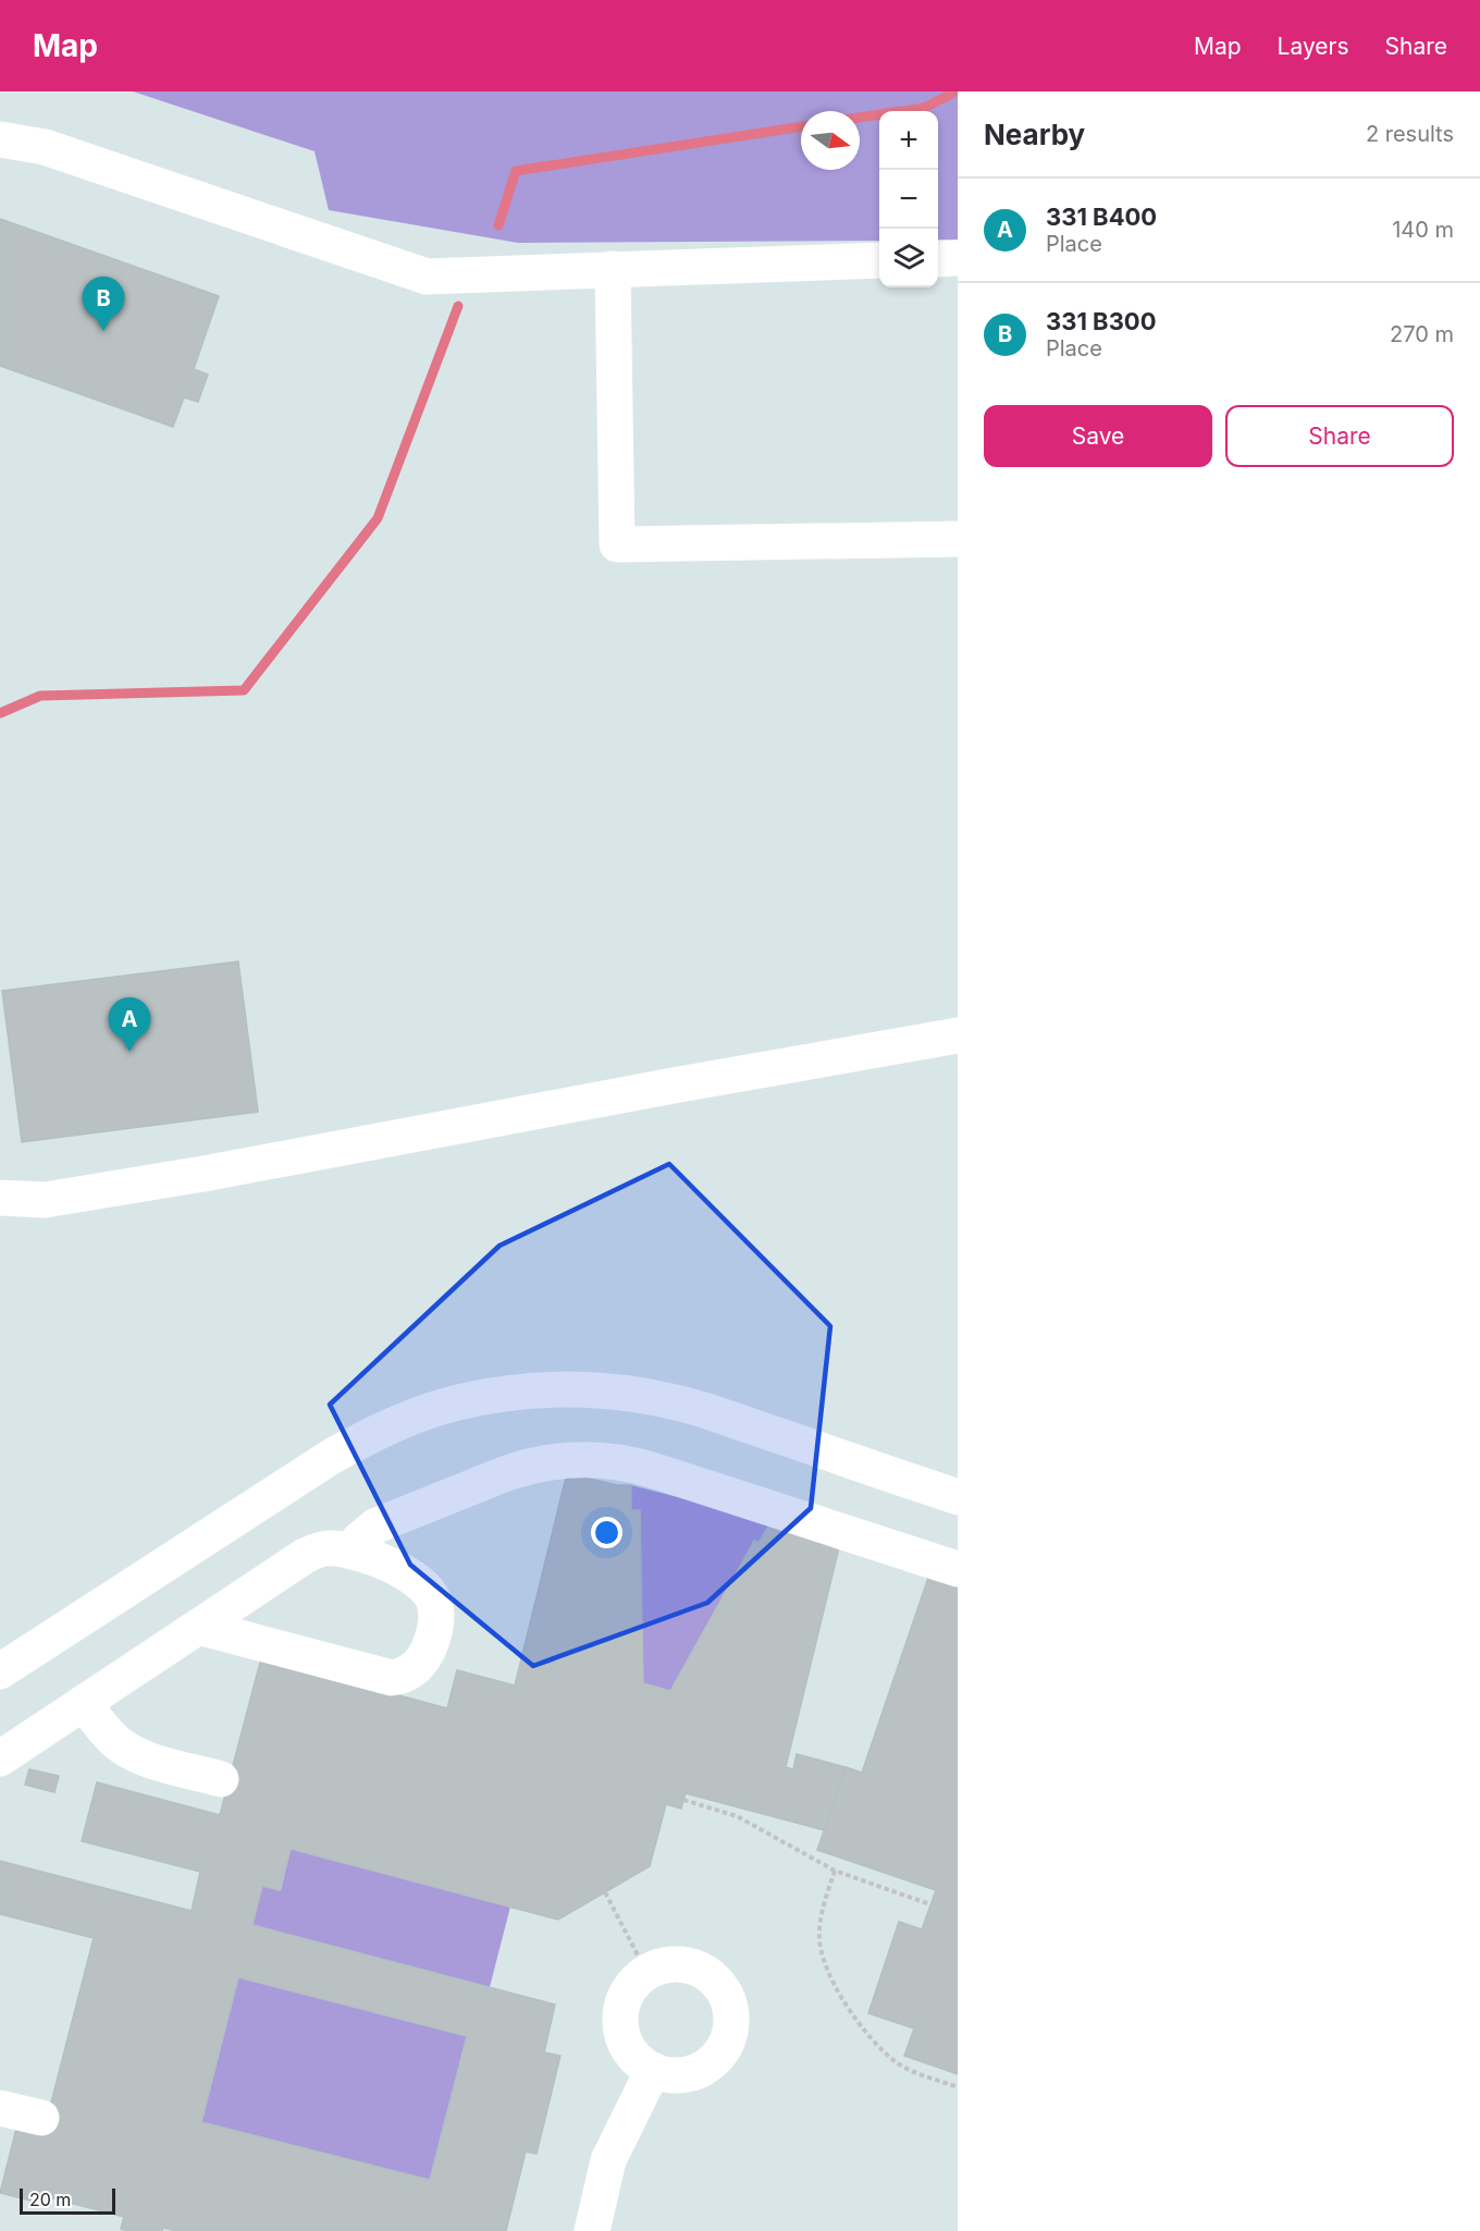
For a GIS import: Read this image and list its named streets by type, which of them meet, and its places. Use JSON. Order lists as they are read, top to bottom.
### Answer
{
  "scale_bar": "20 m",
  "north": "right",
  "page": {
    "header": "Map",
    "nav": ["Map", "Layers", "Share"],
    "heading": ["Nearby", "2 results"],
    "map_buttons": ["+", "−"],
    "list": [
      {
        "mark": "A",
        "name": "331 B400",
        "note": "Place",
        "value": "140 m"
      },
      {
        "mark": "B",
        "name": "331 B300",
        "note": "Place",
        "value": "270 m"
      }
    ],
    "pins": ["B", "A"],
    "buttons": ["Save", "Share"],
    "scale": "20 m"
  }
}
